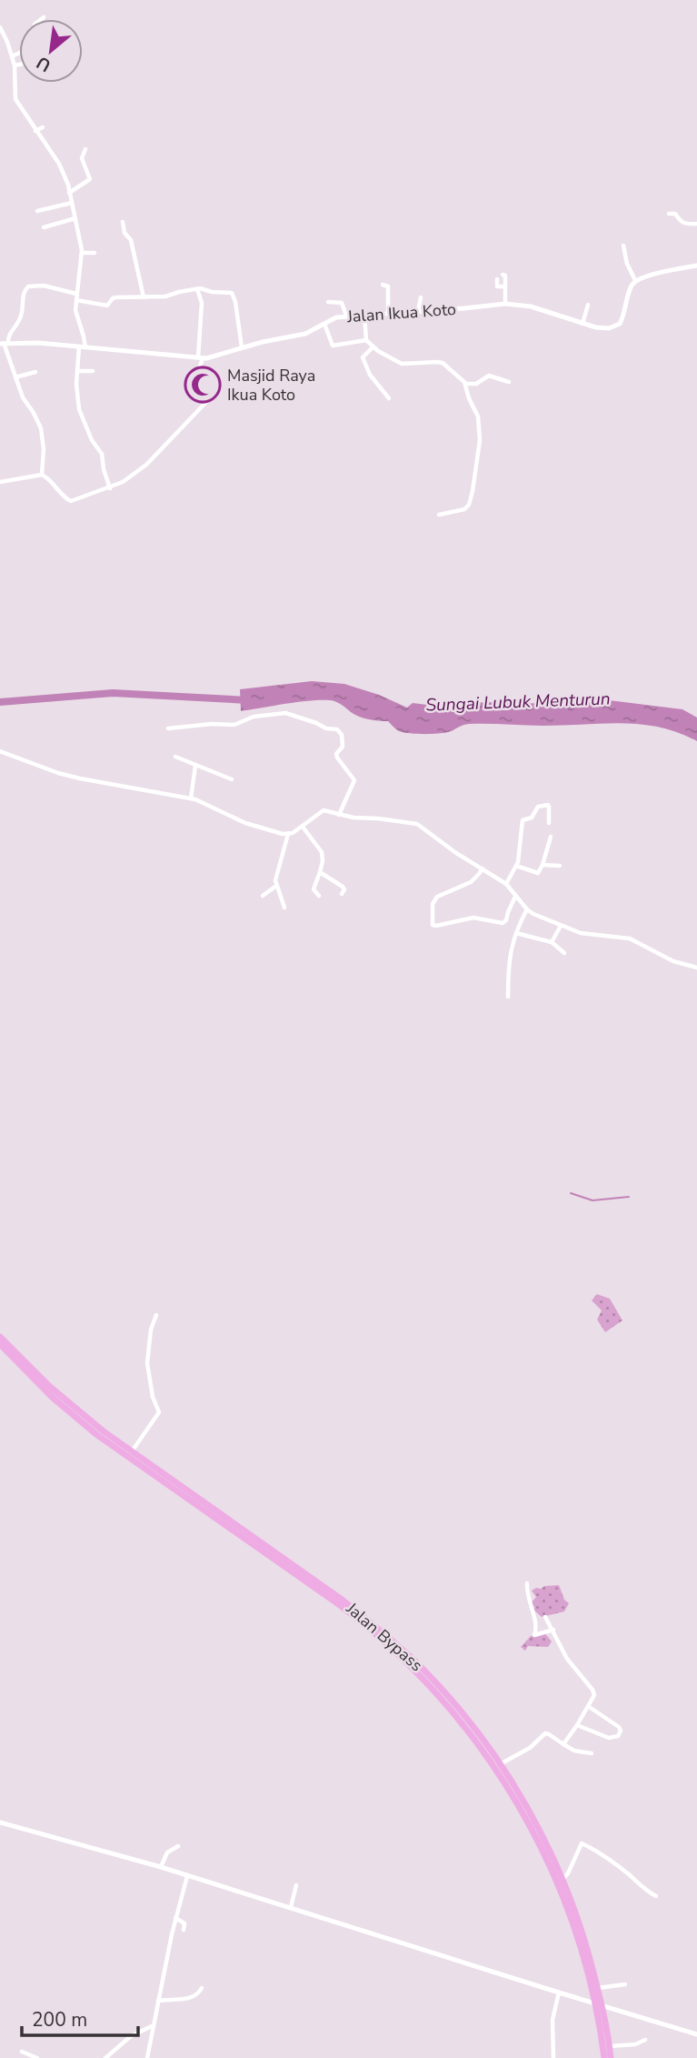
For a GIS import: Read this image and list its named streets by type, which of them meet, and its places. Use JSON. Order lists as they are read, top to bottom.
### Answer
{
  "streets": {
    "highway": ["Jalan Bypass"],
    "street": ["Jalan Ikua Koto"]
  },
  "water": ["Sungai Lubuk Menturun"],
  "places": {
    "mosque": ["Masjid Raya Ikua Koto"]
  },
  "scale_bar": "200 m",
  "north": "bottom left"
}
